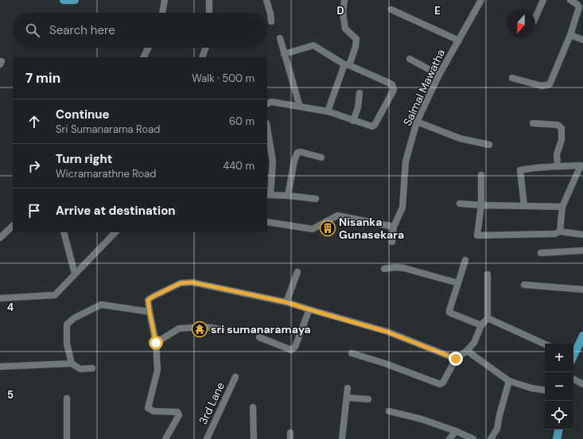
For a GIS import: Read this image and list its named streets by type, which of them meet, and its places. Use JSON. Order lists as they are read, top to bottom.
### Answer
{
  "streets": {
    "street": ["Salmal Mawatha", "3rd Lane"]
  },
  "places": {
    "building": ["Nisanka Gunasekara"],
    "temple": ["sri sumanaramaya"]
  },
  "north": "bottom",
  "page": {
    "search": "Search here",
    "heading": ["7 min", "Walk · 500 m"],
    "list": [
      ["Continue", "Sri Sumanarama Road", "60 m"],
      ["Turn right", "Wicramarathne Road", "440 m"],
      "Arrive at destination"
    ],
    "map_buttons": ["+", "−"]
  },
  "grid": {
    "columns": ["D", "E"],
    "rows": ["4", "5"]
  }
}
